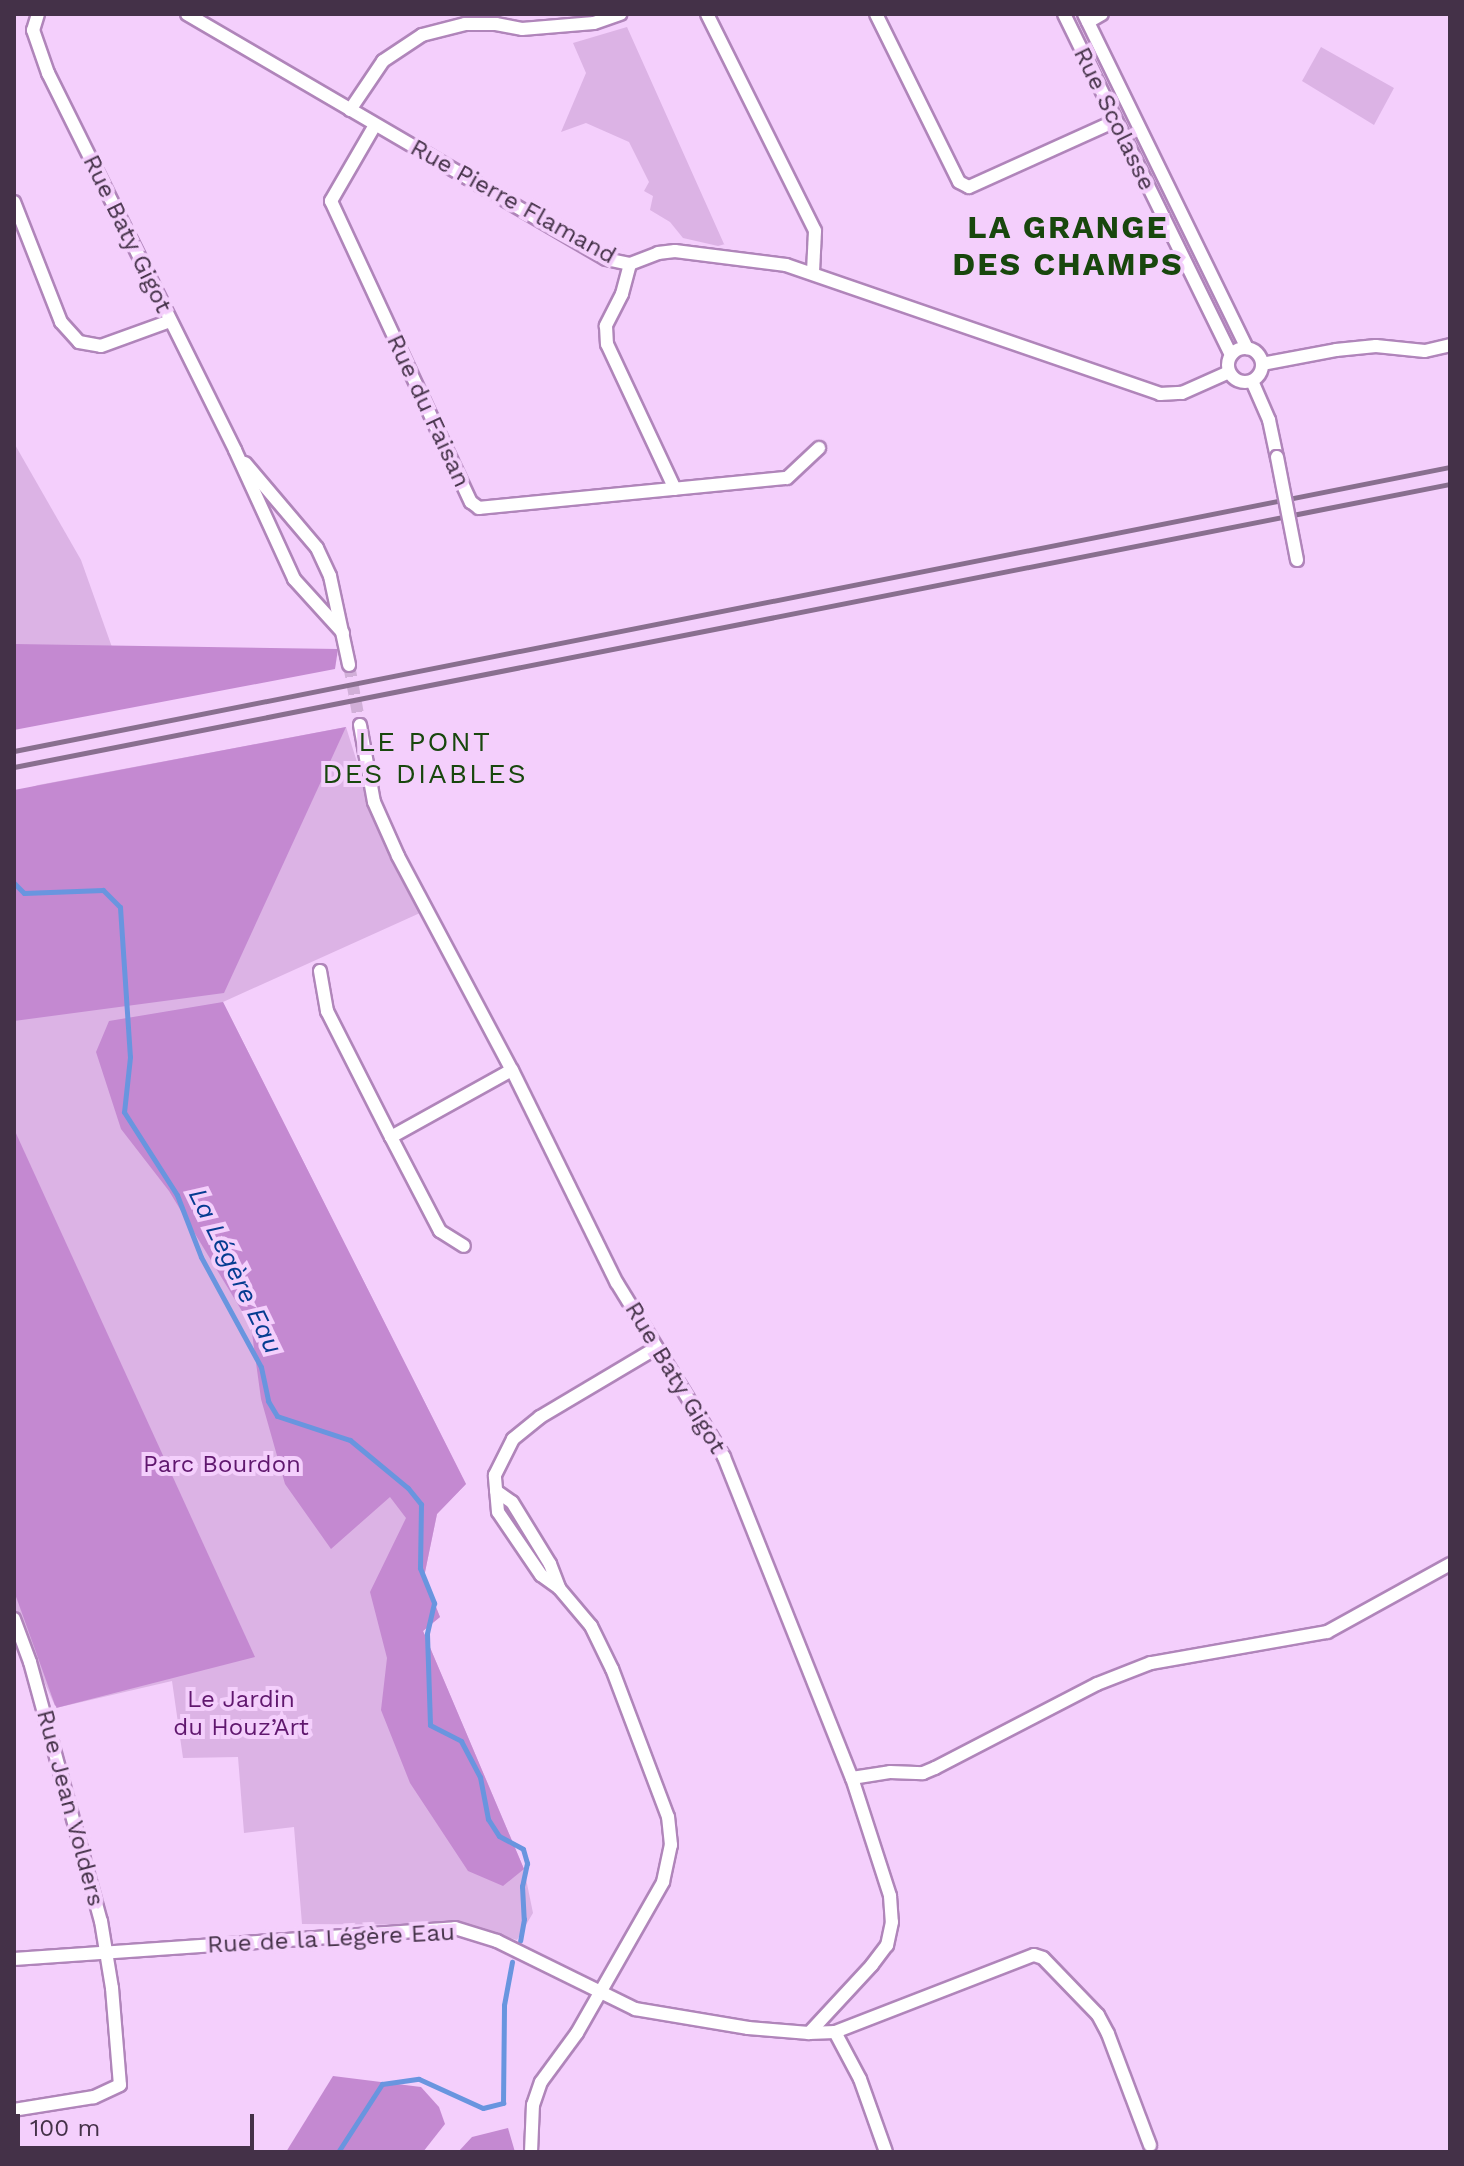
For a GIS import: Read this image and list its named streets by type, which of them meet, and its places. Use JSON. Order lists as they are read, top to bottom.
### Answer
{
  "streets": {
    "street": [
      "Rue Scolasse",
      "Rue Pierre Flamand",
      "Rue Baty Gigot",
      "Rue du Faisan",
      "Rue Jean Volders",
      "Rue de la Légère Eau"
    ]
  },
  "crossings": [
    ["Rue Scolasse", "Rue Pierre Flamand"],
    ["Rue Pierre Flamand", "Rue du Faisan"],
    ["Rue Baty Gigot", "Rue de la Légère Eau"],
    ["Rue Jean Volders", "Rue de la Légère Eau"]
  ],
  "districts": ["LA GRANGE DES CHAMPS", "LE PONT DES DIABLES"],
  "water": ["La Légère Eau"],
  "parks": ["Parc Bourdon", "Le Jardin du Houz’Art"],
  "scale_bar": "100 m"
}
